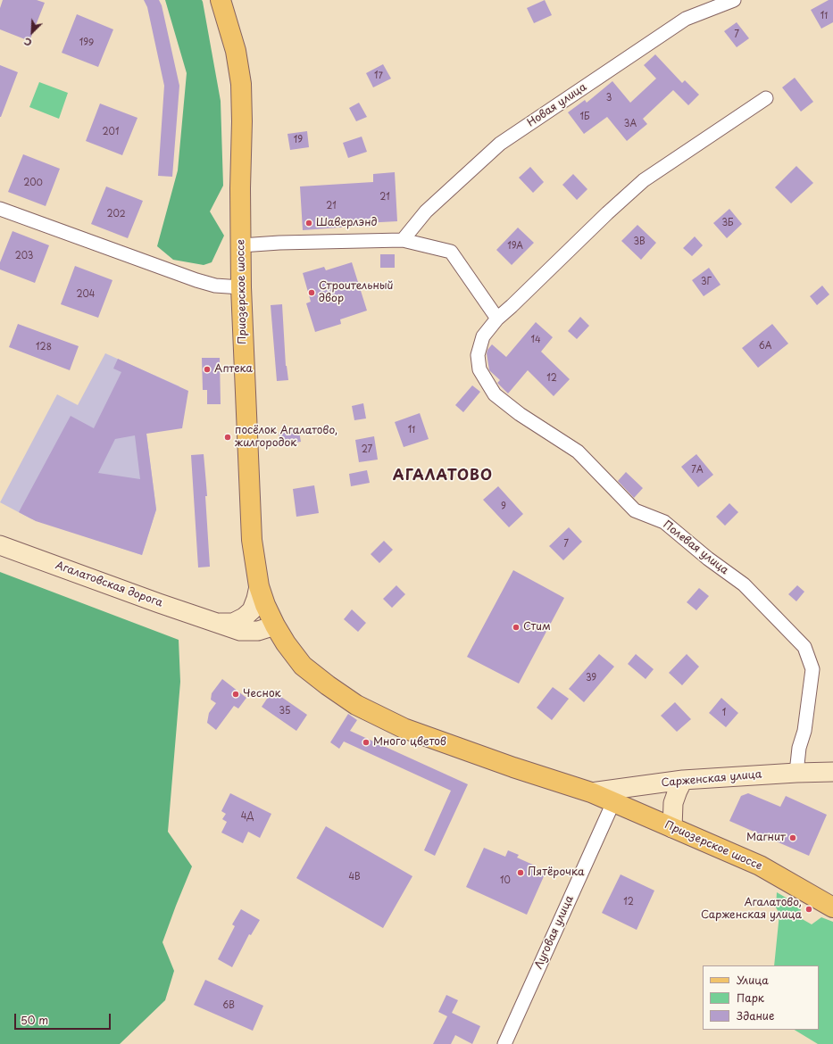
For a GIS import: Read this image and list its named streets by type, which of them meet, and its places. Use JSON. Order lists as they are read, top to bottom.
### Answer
{
  "streets": {
    "main road": ["Приозерское шоссе", "Агалатовская дорога", "Сарженская улица"],
    "street": ["Новая улица", "Полевая улица", "Луговая улица"]
  },
  "crossings": [
    ["Приозерское шоссе", "Агалатовская дорога"],
    ["Приозерское шоссе", "Сарженская улица"],
    ["Приозерское шоссе", "Луговая улица"],
    ["Полевая улица", "Сарженская улица"]
  ],
  "districts": ["АГАЛАТОВО"],
  "places": [
    "Шаверлэнд",
    "Строительный двор",
    "Аптека",
    "посёлок Агалатово, жилгородок",
    "Стим",
    "Чеснок",
    "Много цветов",
    "Магнит",
    "Пятёрочка",
    "Агалатово, Сарженская улица"
  ],
  "house_numbers": [
    "11",
    "7",
    "199",
    "17",
    "3",
    "1Б",
    "3А",
    "201",
    "19",
    "200",
    "21",
    "21",
    "202",
    "3Б",
    "3В",
    "19А",
    "203",
    "3Г",
    "204",
    "14",
    "6А",
    "128",
    "12",
    "11",
    "27",
    "7А",
    "9",
    "7",
    "39",
    "35",
    "1",
    "4Д",
    "4В",
    "10",
    "12",
    "6В"
  ],
  "legend": ["Улица", "Парк", "Здание"],
  "scale_bar": "50 m",
  "north": "bottom left"
}
